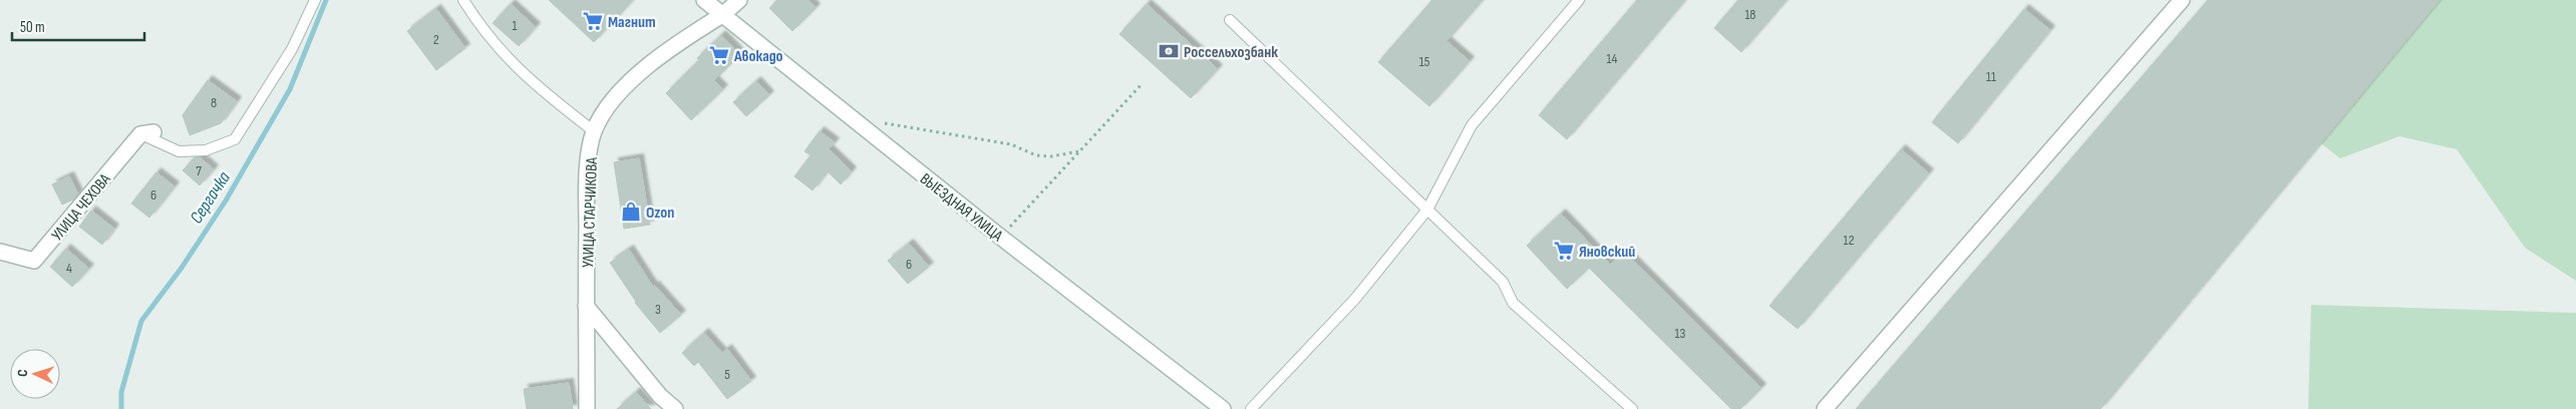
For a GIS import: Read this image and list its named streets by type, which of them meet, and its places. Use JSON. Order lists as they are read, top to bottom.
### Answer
{
  "streets": {
    "street": ["УЛИЦА ЧЕХОВА", "ВЫЕЗДНАЯ УЛИЦА", "УЛИЦА СТАРЧИКОВА"]
  },
  "crossings": [
    ["ВЫЕЗДНАЯ УЛИЦА", "УЛИЦА СТАРЧИКОВА"]
  ],
  "water": ["Сергачка"],
  "places": {
    "supermarket": ["Магнит", "Авокадо", "Яновский"],
    "bank": ["Россельхозбанк"],
    "shop": ["Ozon"]
  },
  "house_numbers": [
    "18",
    "1",
    "2",
    "14",
    "15",
    "11",
    "8",
    "7",
    "6",
    "12",
    "6",
    "4",
    "3",
    "13",
    "5"
  ],
  "scale_bar": "50 m",
  "north": "left"
}
